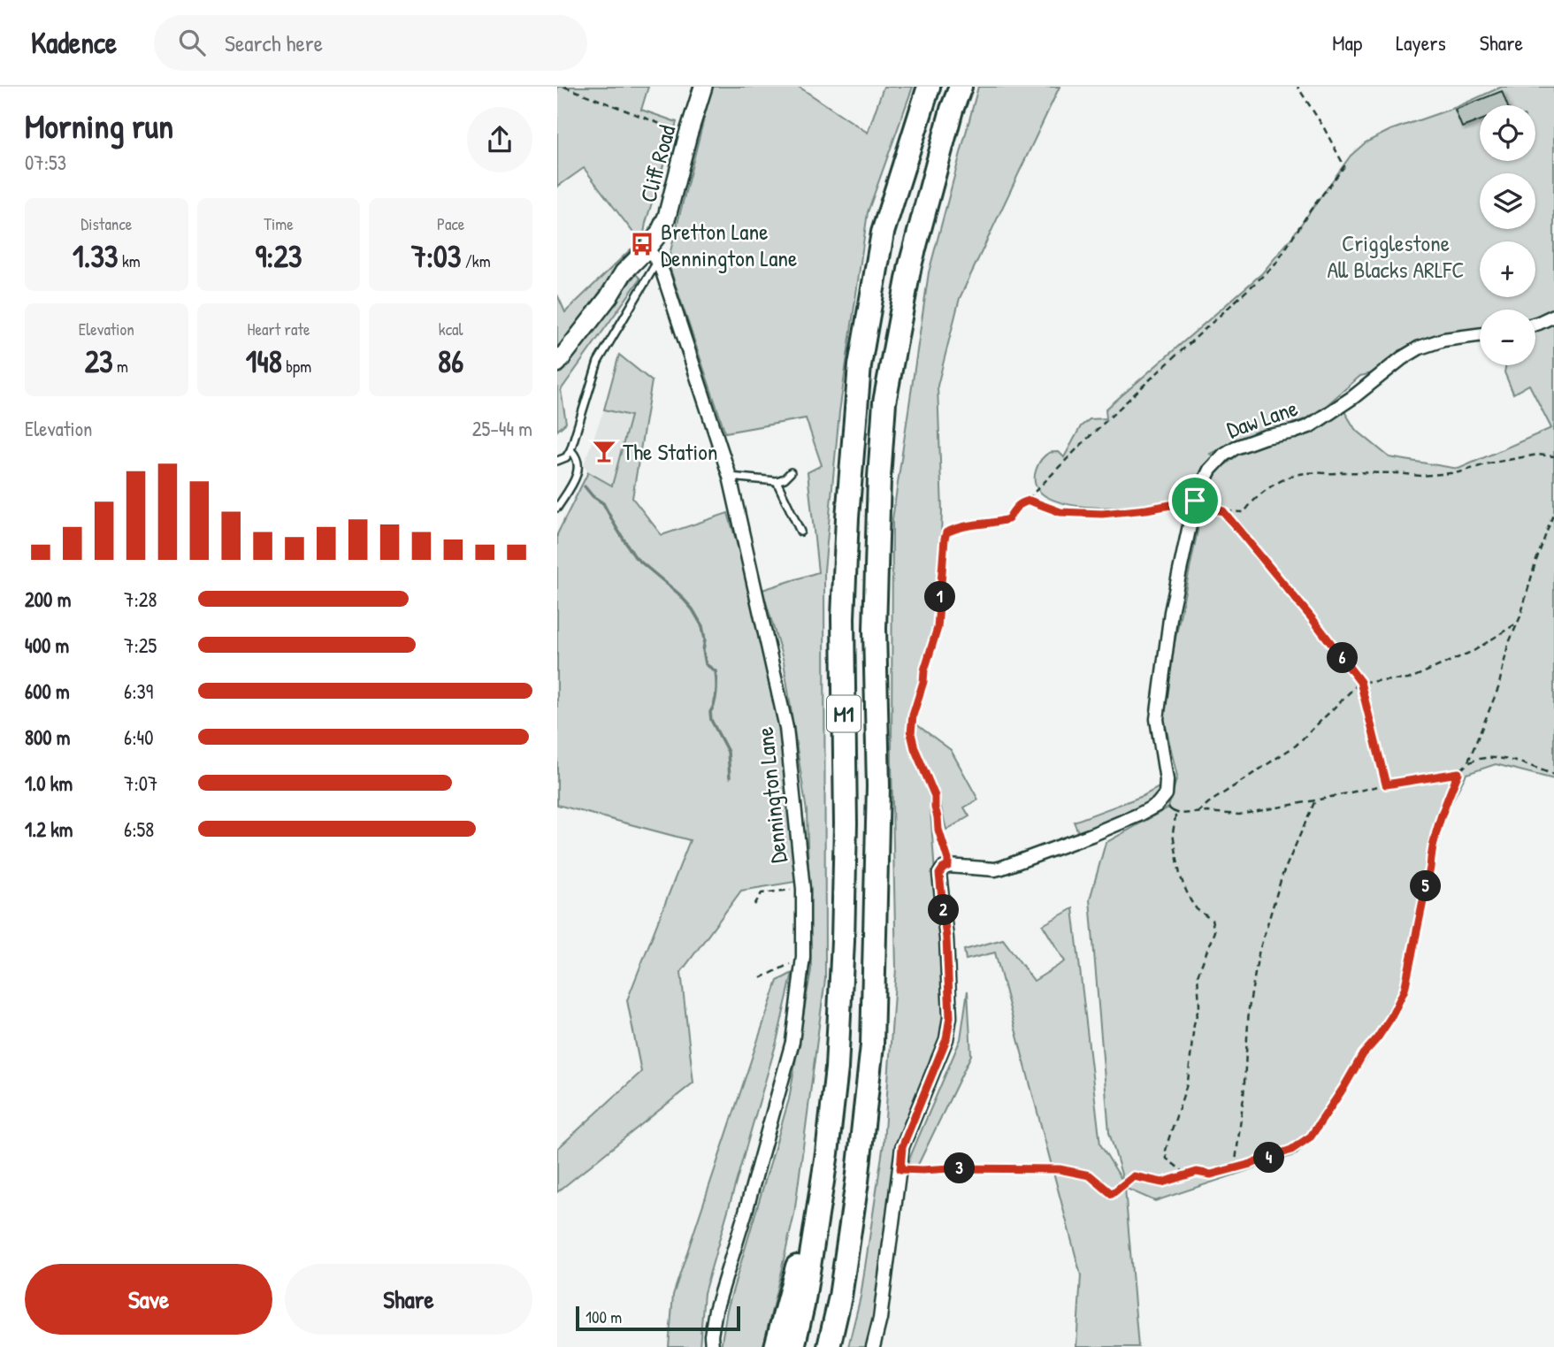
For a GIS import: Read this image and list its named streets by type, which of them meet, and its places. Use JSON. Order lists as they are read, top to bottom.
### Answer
{
  "streets": {
    "highway": ["M1"],
    "street": ["Cliff Road", "Daw Lane", "Dennington Lane"]
  },
  "crossings": [
    ["Cliff Road", "Dennington Lane"]
  ],
  "parks": ["Crigglestone All Blacks ARLFC"],
  "places": {
    "bus stop": ["Bretton Lane Dennington Lane"],
    "bar": ["The Station"]
  },
  "scale_bar": "100 m",
  "page": {
    "header": "Kadence",
    "search": "Search here",
    "nav": ["Map", "Layers", "Share"],
    "heading": ["Morning run", "07:53"],
    "map_buttons": ["+", "−"],
    "stats": [
      ["Distance", "1.33 km"],
      ["Time", "9:23"],
      ["Pace", "7:03 /km"],
      ["Elevation", "23 m"],
      ["Heart rate", "148 bpm"],
      ["kcal", "86"]
    ],
    "chart": ["Elevation", "25–44 m"],
    "list": [
      {
        "name": "200 m",
        "note": "7:28"
      },
      {
        "name": "400 m",
        "note": "7:25"
      },
      {
        "name": "600 m",
        "note": "6:39"
      },
      {
        "name": "800 m",
        "note": "6:40"
      },
      {
        "name": "1.0 km",
        "note": "7:07"
      },
      {
        "name": "1.2 km",
        "note": "6:58"
      }
    ],
    "pins": [
      "1",
      "6",
      "5",
      "2",
      "4",
      "3"
    ],
    "buttons": ["Save", "Share"],
    "scale": "100 m"
  }
}
